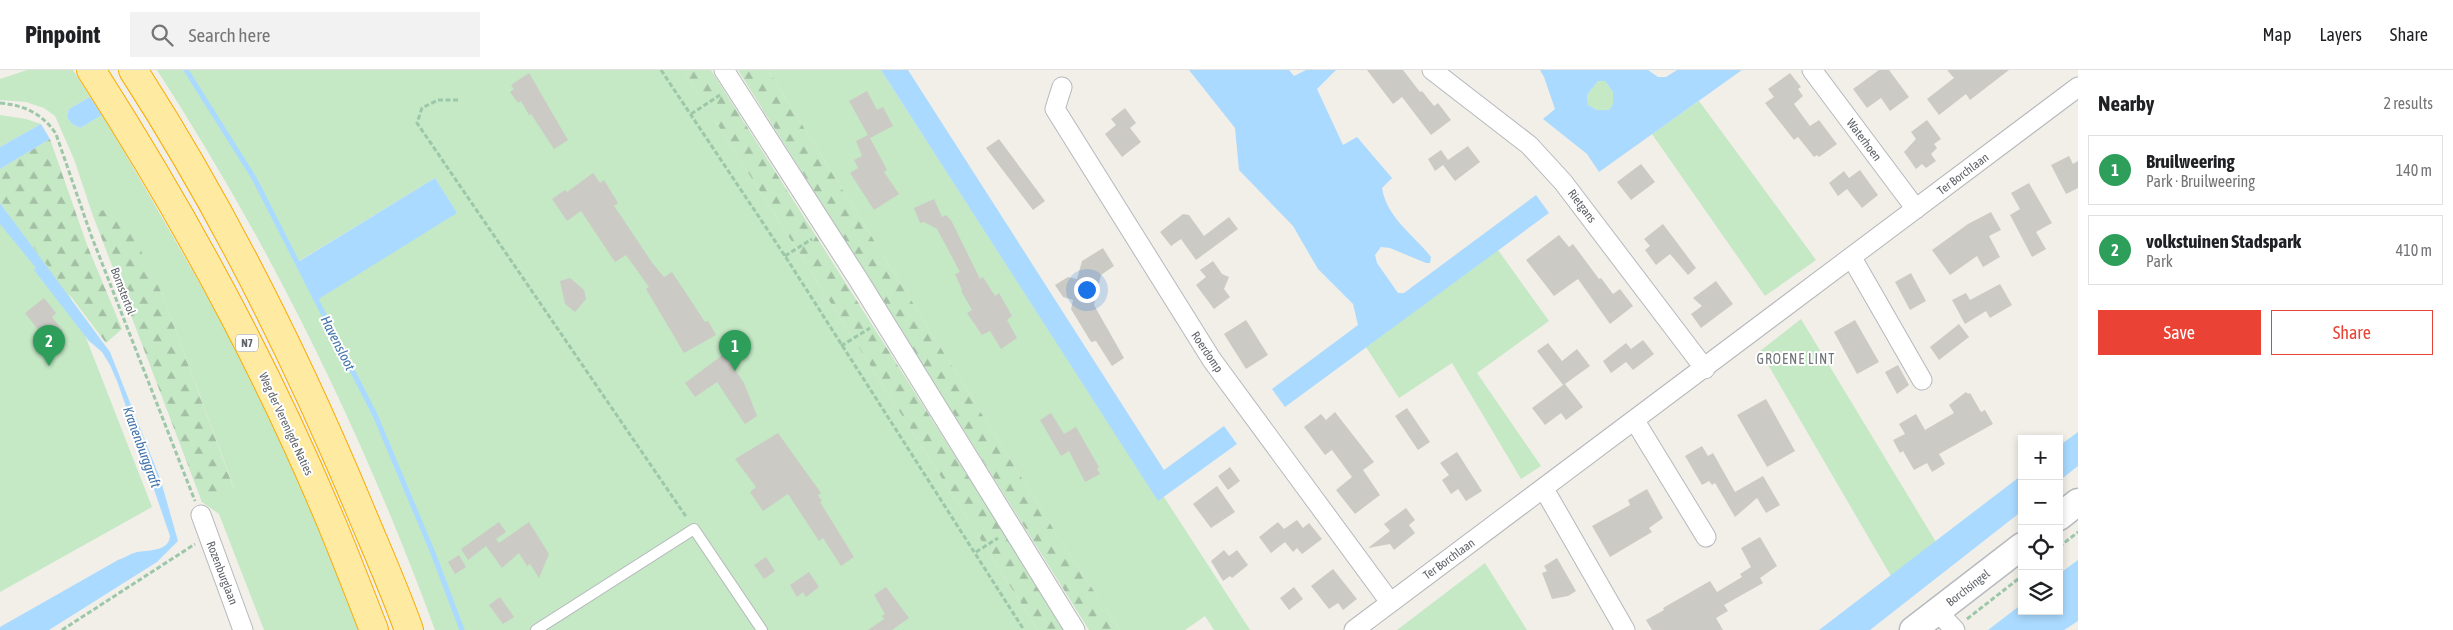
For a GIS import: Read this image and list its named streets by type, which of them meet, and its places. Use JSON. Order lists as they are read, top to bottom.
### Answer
{
  "streets": {
    "highway": ["N7", "Weg der Verenigde Naties"],
    "main road": ["Borchsingel"],
    "street": [
      "Waterhoen",
      "Ter Borchlaan",
      "Rietgans",
      "Roerdomp",
      "Rozenburglaan"
    ],
    "path": ["Bornstertol"]
  },
  "crossings": [
    ["Waterhoen", "Ter Borchlaan"],
    ["Ter Borchlaan", "Rietgans"],
    ["Ter Borchlaan", "Roerdomp"],
    ["Bornstertol", "Rozenburglaan"]
  ],
  "districts": ["GROENE LINT"],
  "water": ["Havensloot", "Kranenburggraft"],
  "page": {
    "header": "Pinpoint",
    "search": "Search here",
    "nav": ["Map", "Layers", "Share"],
    "heading": ["Nearby", "2 results"],
    "list": [
      {
        "mark": "1",
        "name": "Bruilweering",
        "note": "Park · Bruilweering",
        "value": "140 m"
      },
      {
        "mark": "2",
        "name": "volkstuinen Stadspark",
        "note": "Park",
        "value": "410 m"
      }
    ],
    "buttons": ["Save", "Share"],
    "pins": ["2", "1"],
    "map_buttons": ["+", "−"]
  }
}
